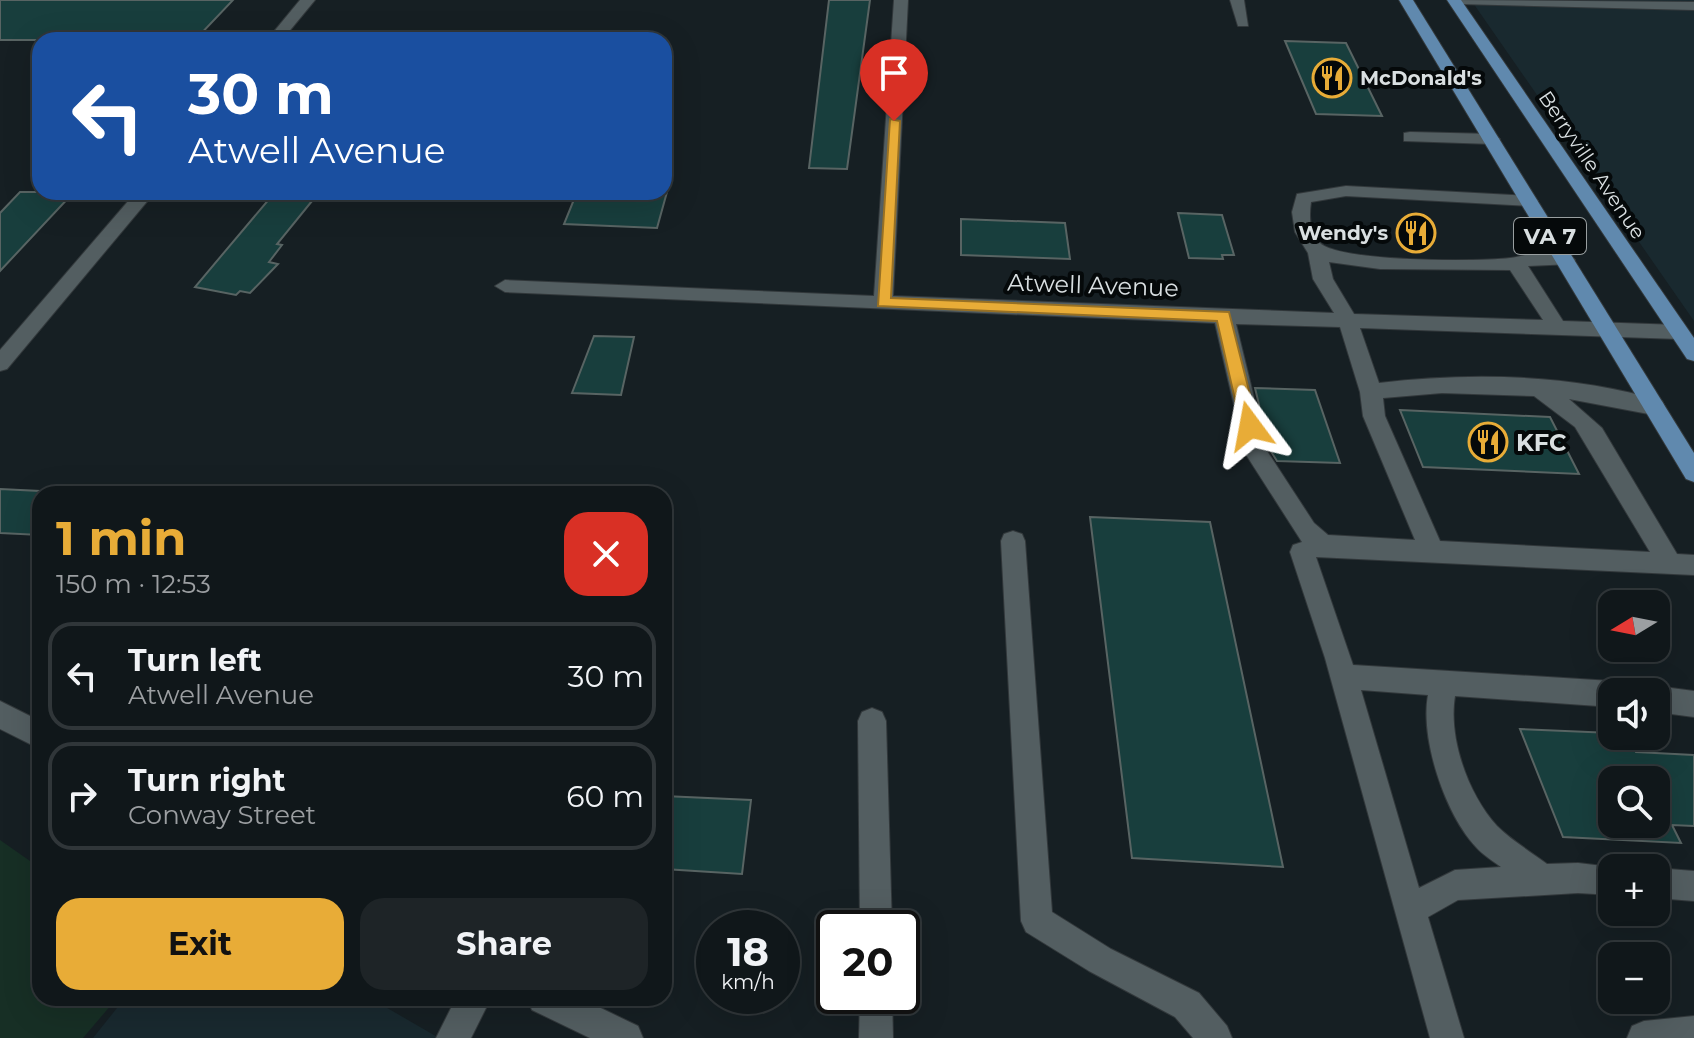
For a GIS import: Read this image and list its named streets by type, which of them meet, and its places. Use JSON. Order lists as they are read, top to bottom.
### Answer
{
  "streets": {
    "main road": ["Berryville Avenue", "VA 7"],
    "street": ["Atwell Avenue"]
  },
  "crossings": [
    ["Berryville Avenue", "Atwell Avenue"],
    ["VA 7", "Atwell Avenue"]
  ],
  "places": {
    "restaurant": ["McDonald's", "Wendy's", "KFC"]
  },
  "north": "left",
  "page": {
    "turn": ["30 m", "Atwell Avenue"],
    "heading": ["1 min", "150 m · 12:53"],
    "map_buttons": ["+", "−"],
    "list": [
      {
        "name": "Turn left",
        "note": "Atwell Avenue",
        "value": "30 m"
      },
      {
        "name": "Turn right",
        "note": "Conway Street",
        "value": "60 m"
      }
    ],
    "buttons": ["Exit", "Share"],
    "speed": "18 km/h",
    "limit": "20"
  }
}
